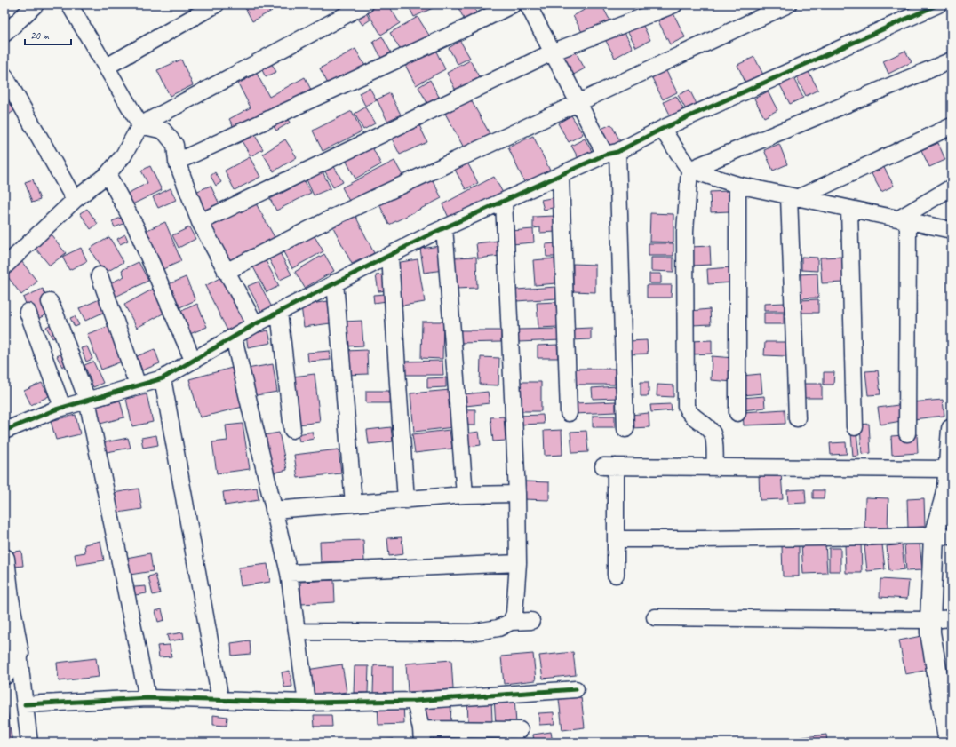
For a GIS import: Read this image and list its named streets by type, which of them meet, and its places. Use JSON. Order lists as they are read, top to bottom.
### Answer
{
  "scale_bar": "20 m"
}
